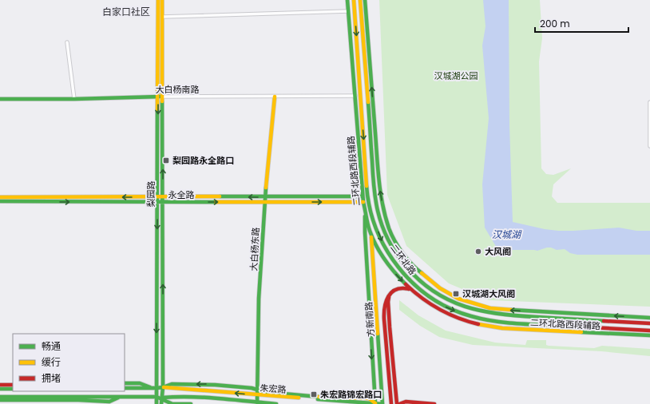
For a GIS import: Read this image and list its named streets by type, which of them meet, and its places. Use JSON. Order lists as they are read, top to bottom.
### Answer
{
  "streets": {
    "main road": [
      "大白杨南路",
      "二环北路西段辅路",
      "梨园路",
      "永全路",
      "大白杨东路",
      "二环北路",
      "方新南路",
      "朱宏路"
    ]
  },
  "crossings": [
    ["大白杨南路", "二环北路西段辅路"],
    ["大白杨南路", "梨园路"],
    ["大白杨南路", "大白杨东路"],
    ["二环北路西段辅路", "永全路"],
    ["二环北路西段辅路", "方新南路"],
    ["梨园路", "永全路"],
    ["梨园路", "朱宏路"],
    ["永全路", "大白杨东路"],
    ["大白杨东路", "朱宏路"],
    ["方新南路", "朱宏路"]
  ],
  "one_way": ["二环北路"],
  "districts": ["白家口社区"],
  "water": ["汉城湖"],
  "parks": ["汉城湖公园"],
  "places": {
    "transit": ["梨园路永全路口", "汉城湖大风阁", "朱宏路锦宏路口"],
    "other": ["大风阁"]
  },
  "legend": ["畅通", "缓行", "拥堵"],
  "scale_bar": "200 m"
}
